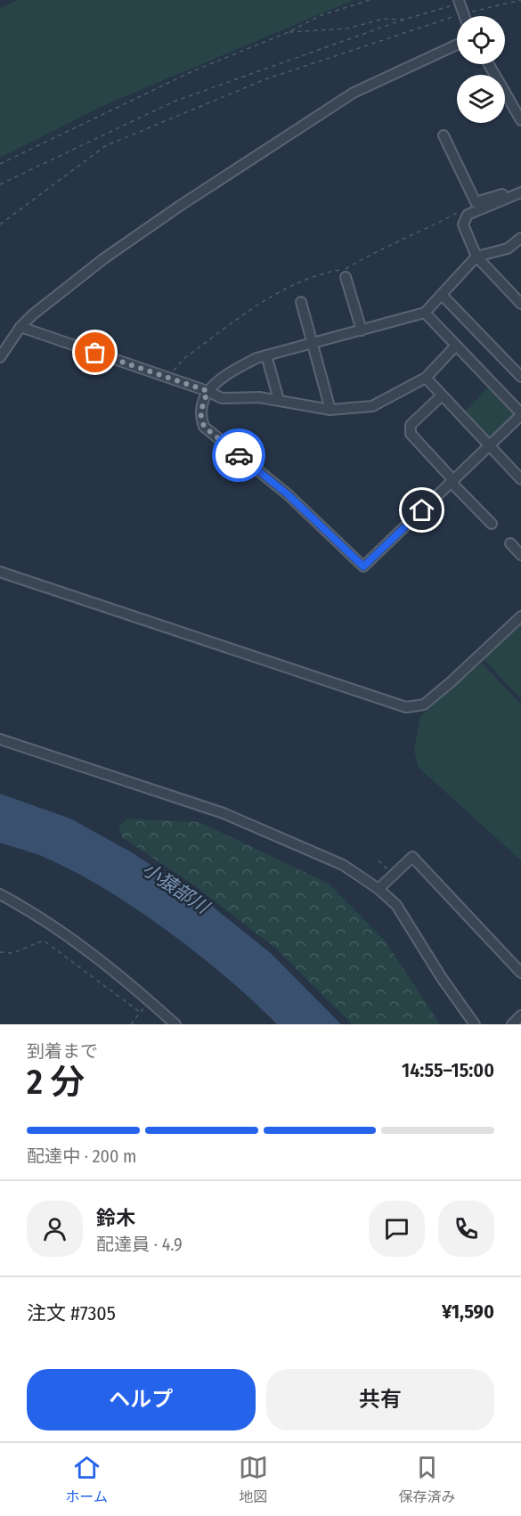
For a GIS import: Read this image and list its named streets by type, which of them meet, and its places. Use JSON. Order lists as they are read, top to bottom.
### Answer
{
  "water": ["小猿部川"],
  "page": {
    "heading": ["2 分", "到着まで", "14:55–15:00"],
    "panel": [
      "鈴木",
      "配達員 · 4.9",
      "注文 #7305",
      "¥1,590"
    ],
    "bar": "配達中 · 200 m",
    "buttons": ["ヘルプ", "共有"],
    "tabs": ["ホーム", "地図", "保存済み"]
  }
}
